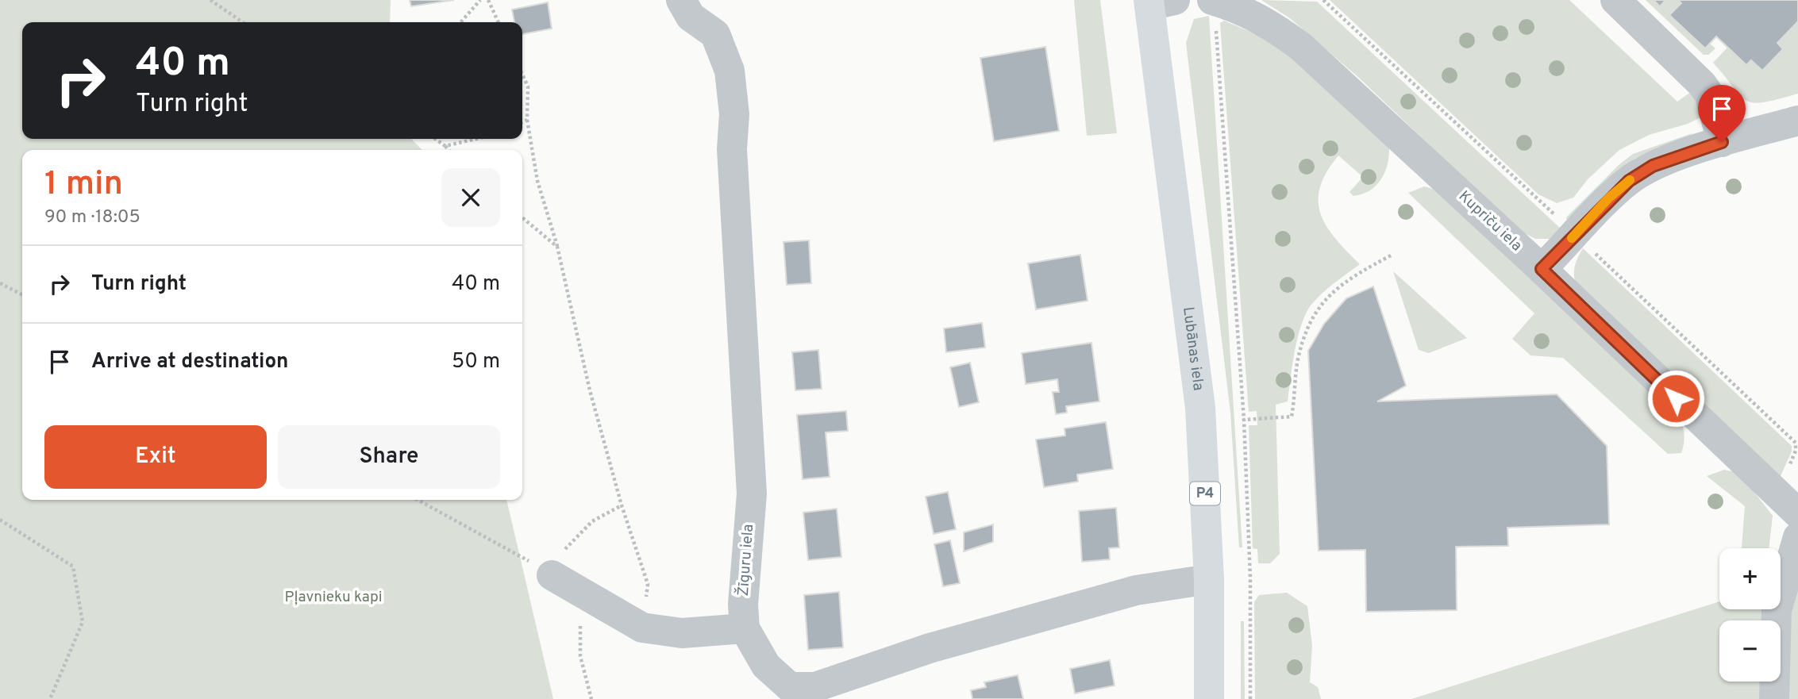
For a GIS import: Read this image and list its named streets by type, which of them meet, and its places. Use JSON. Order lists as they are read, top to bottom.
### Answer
{
  "streets": {
    "main road": ["Lubānas iela", "P4"],
    "street": ["Kupriču iela", "Žīguru iela"]
  },
  "crossings": [
    ["Lubānas iela", "Žīguru iela"]
  ],
  "parks": ["Pļavnieku kapi"],
  "page": {
    "turn": ["40 m", "Turn right"],
    "heading": ["1 min", "90 m · 18:05"],
    "list": [
      {
        "name": "Turn right",
        "value": "40 m"
      },
      {
        "name": "Arrive at destination",
        "value": "50 m"
      }
    ],
    "buttons": ["Exit", "Share"],
    "map_buttons": ["+", "−"]
  }
}
